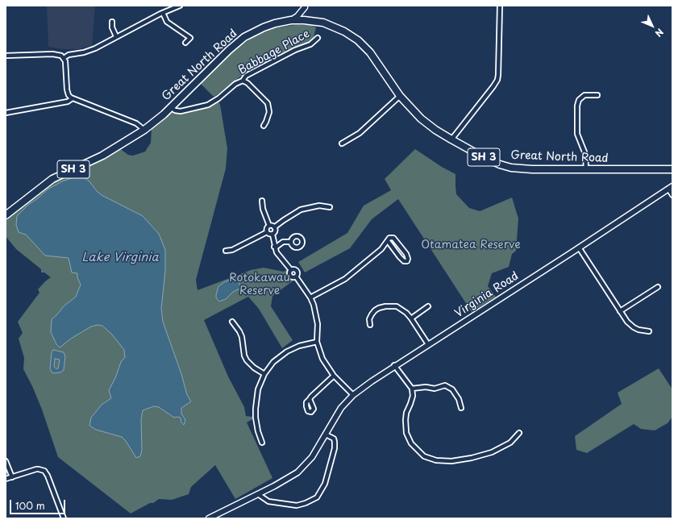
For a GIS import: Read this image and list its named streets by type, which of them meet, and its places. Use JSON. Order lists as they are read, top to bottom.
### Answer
{
  "streets": {
    "highway": ["Great North Road", "SH 3"],
    "street": ["Babbage Place", "Virginia Road"]
  },
  "crossings": [
    ["Babbage Place", "Great North Road"]
  ],
  "water": ["Lake Virginia"],
  "parks": ["Otamatea Reserve", "Rotokawau Reserve"],
  "scale_bar": "100 m",
  "north": "bottom right"
}
